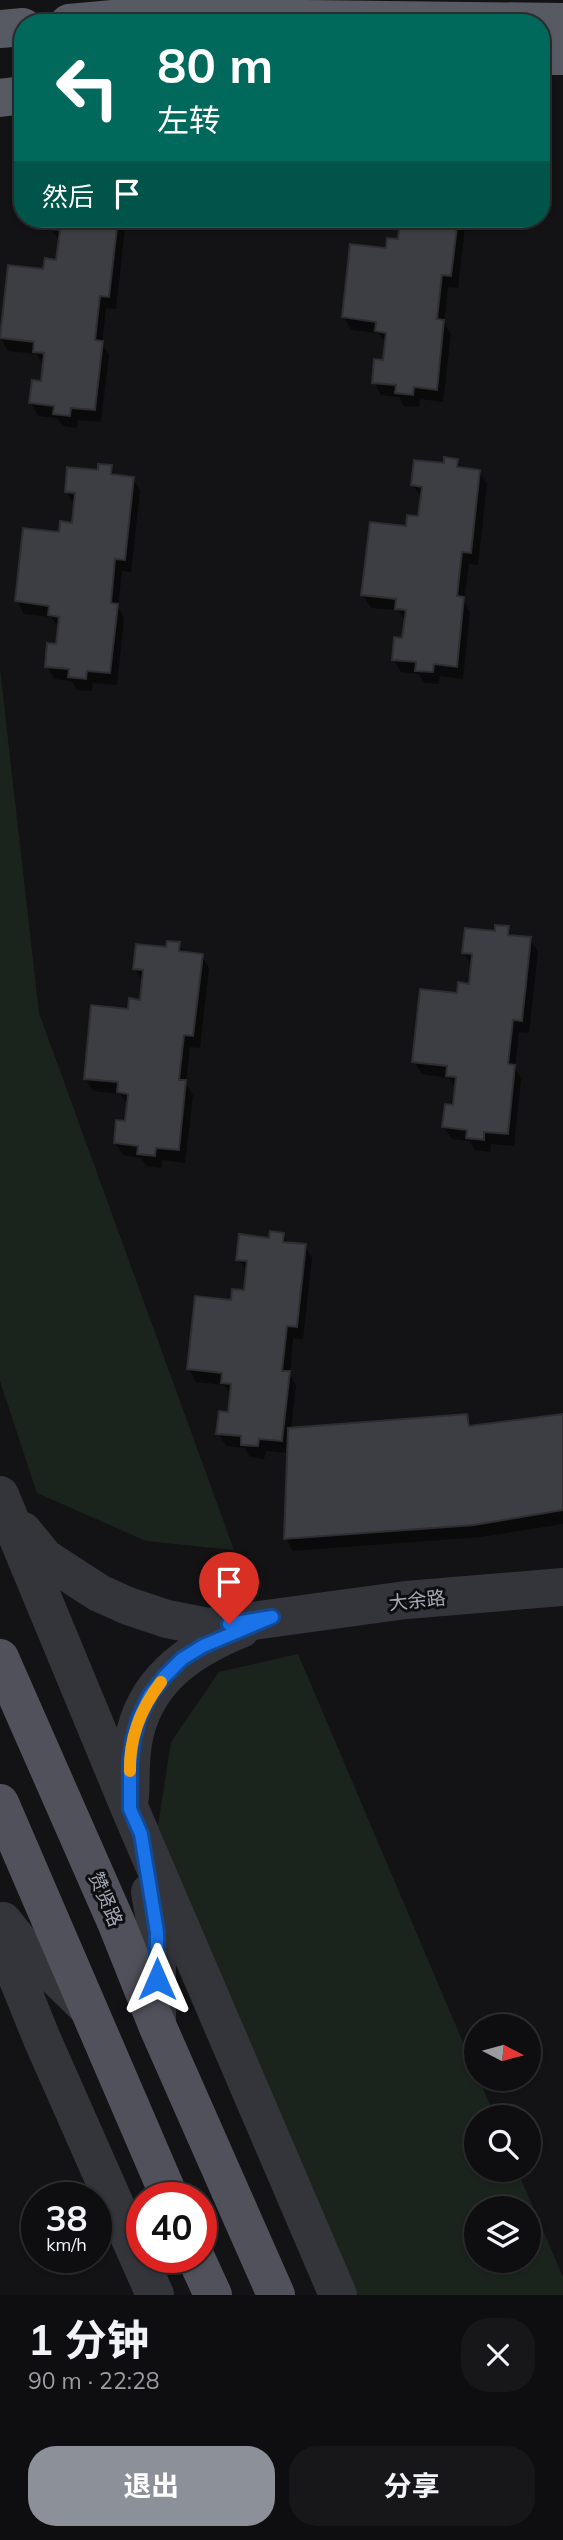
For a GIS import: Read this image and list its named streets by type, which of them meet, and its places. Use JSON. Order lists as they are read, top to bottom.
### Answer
{
  "streets": {
    "main road": ["赞贤路"],
    "street": ["大余路"]
  },
  "north": "right",
  "page": {
    "turn": ["80 m", "左转"],
    "then": "然后",
    "speed": "38 km/h",
    "limit": "40",
    "heading": ["1 分钟", "90 m · 22:28"],
    "buttons": ["退出", "分享"]
  }
}
